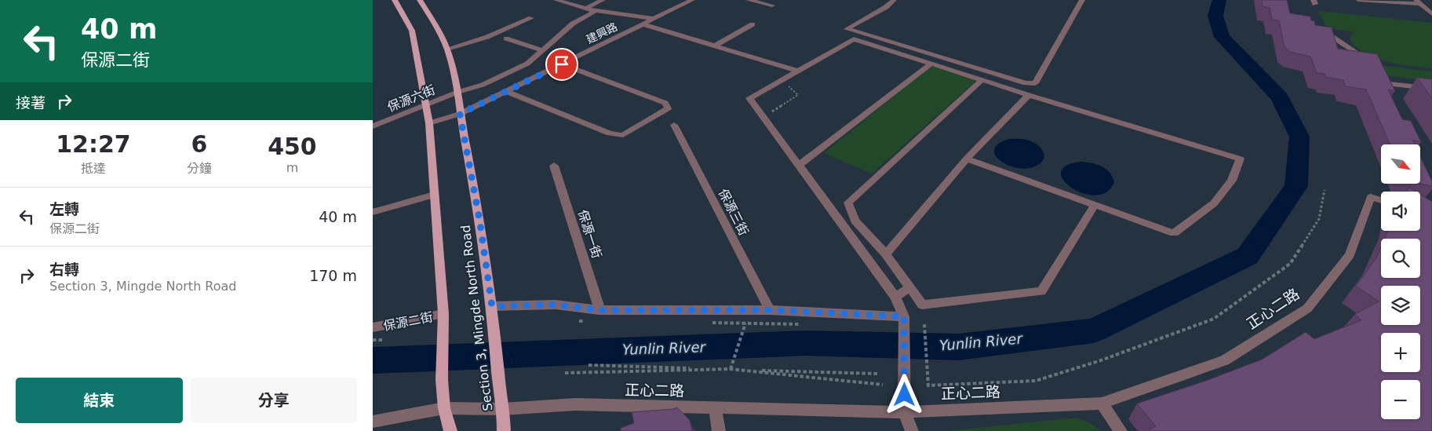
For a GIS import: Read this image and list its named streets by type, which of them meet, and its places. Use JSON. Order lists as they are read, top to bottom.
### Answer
{
  "streets": {
    "main road": ["Section 3, Mingde North Road"],
    "street": [
      "建興路",
      "保源六街",
      "保源三街",
      "保源一街",
      "正心二路",
      "保源二街"
    ]
  },
  "crossings": [
    ["建興路", "保源六街"],
    ["建興路", "Section 3, Mingde North Road"],
    ["保源六街", "Section 3, Mingde North Road"],
    ["正心二路", "Section 3, Mingde North Road"]
  ],
  "water": ["Yunlin River"],
  "north": "bottom right",
  "page": {
    "turn": ["40 m", "保源二街"],
    "then": "接著",
    "eta": [
      "12:27",
      "抵達",
      "6",
      "分鐘",
      "450",
      "m"
    ],
    "map_buttons": ["+", "−"],
    "list": [
      {
        "name": "左轉",
        "note": "保源二街",
        "value": "40 m"
      },
      {
        "name": "右轉",
        "note": "Section 3, Mingde North Road",
        "value": "170 m"
      }
    ],
    "buttons": ["結束", "分享"]
  }
}
